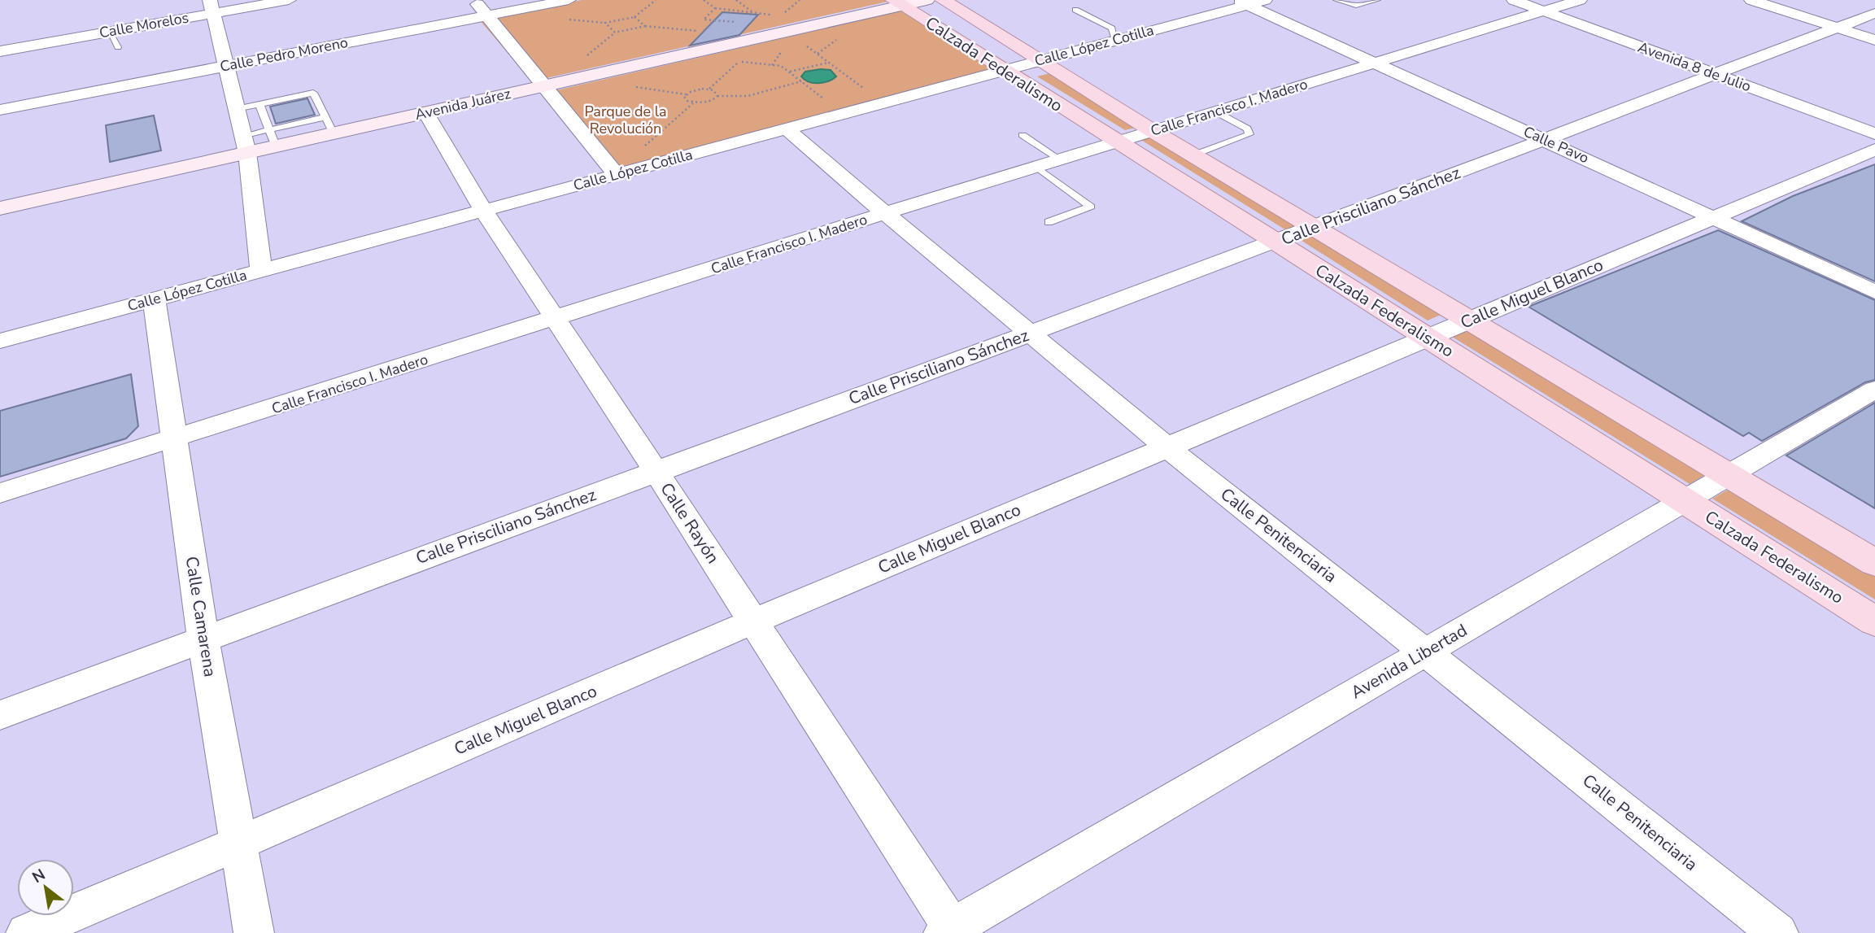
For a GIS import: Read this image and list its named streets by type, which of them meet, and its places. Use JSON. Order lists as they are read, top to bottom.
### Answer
{
  "streets": {
    "main road": ["Calzada Federalismo", "Avenida Juárez"],
    "street": [
      "Calle Morelos",
      "Calle López Cotilla",
      "Calle Pedro Moreno",
      "Avenida 8 de Julio",
      "Calle Francisco I. Madero",
      "Calle Pavo",
      "Calle Prisciliano Sánchez",
      "Calle Miguel Blanco",
      "Calle Rayón",
      "Calle Penitenciaria",
      "Calle Camarena",
      "Avenida Libertad"
    ]
  },
  "crossings": [
    ["Calle López Cotilla", "Calzada Federalismo"],
    ["Calle López Cotilla", "Calle Pavo"],
    ["Calle López Cotilla", "Calle Rayón"],
    ["Calle López Cotilla", "Calle Penitenciaria"],
    ["Calle López Cotilla", "Calle Camarena"],
    ["Calzada Federalismo", "Avenida Juárez"],
    ["Calzada Federalismo", "Calle Francisco I. Madero"],
    ["Calzada Federalismo", "Calle Prisciliano Sánchez"],
    ["Calzada Federalismo", "Calle Miguel Blanco"],
    ["Calzada Federalismo", "Avenida Libertad"],
    ["Avenida 8 de Julio", "Calle Francisco I. Madero"],
    ["Avenida 8 de Julio", "Calle Prisciliano Sánchez"],
    ["Avenida Juárez", "Calle Rayón"],
    ["Calle Francisco I. Madero", "Calle Pavo"],
    ["Calle Francisco I. Madero", "Calle Rayón"],
    ["Calle Francisco I. Madero", "Calle Penitenciaria"],
    ["Calle Francisco I. Madero", "Calle Camarena"],
    ["Calle Pavo", "Calle Prisciliano Sánchez"],
    ["Calle Pavo", "Calle Miguel Blanco"],
    ["Calle Prisciliano Sánchez", "Calle Rayón"],
    ["Calle Prisciliano Sánchez", "Calle Penitenciaria"],
    ["Calle Prisciliano Sánchez", "Calle Camarena"],
    ["Calle Miguel Blanco", "Calle Rayón"],
    ["Calle Miguel Blanco", "Calle Penitenciaria"],
    ["Calle Miguel Blanco", "Calle Camarena"],
    ["Calle Rayón", "Avenida Libertad"],
    ["Calle Penitenciaria", "Avenida Libertad"]
  ],
  "parks": ["Parque de la Revolución"],
  "north": "top left"
}
